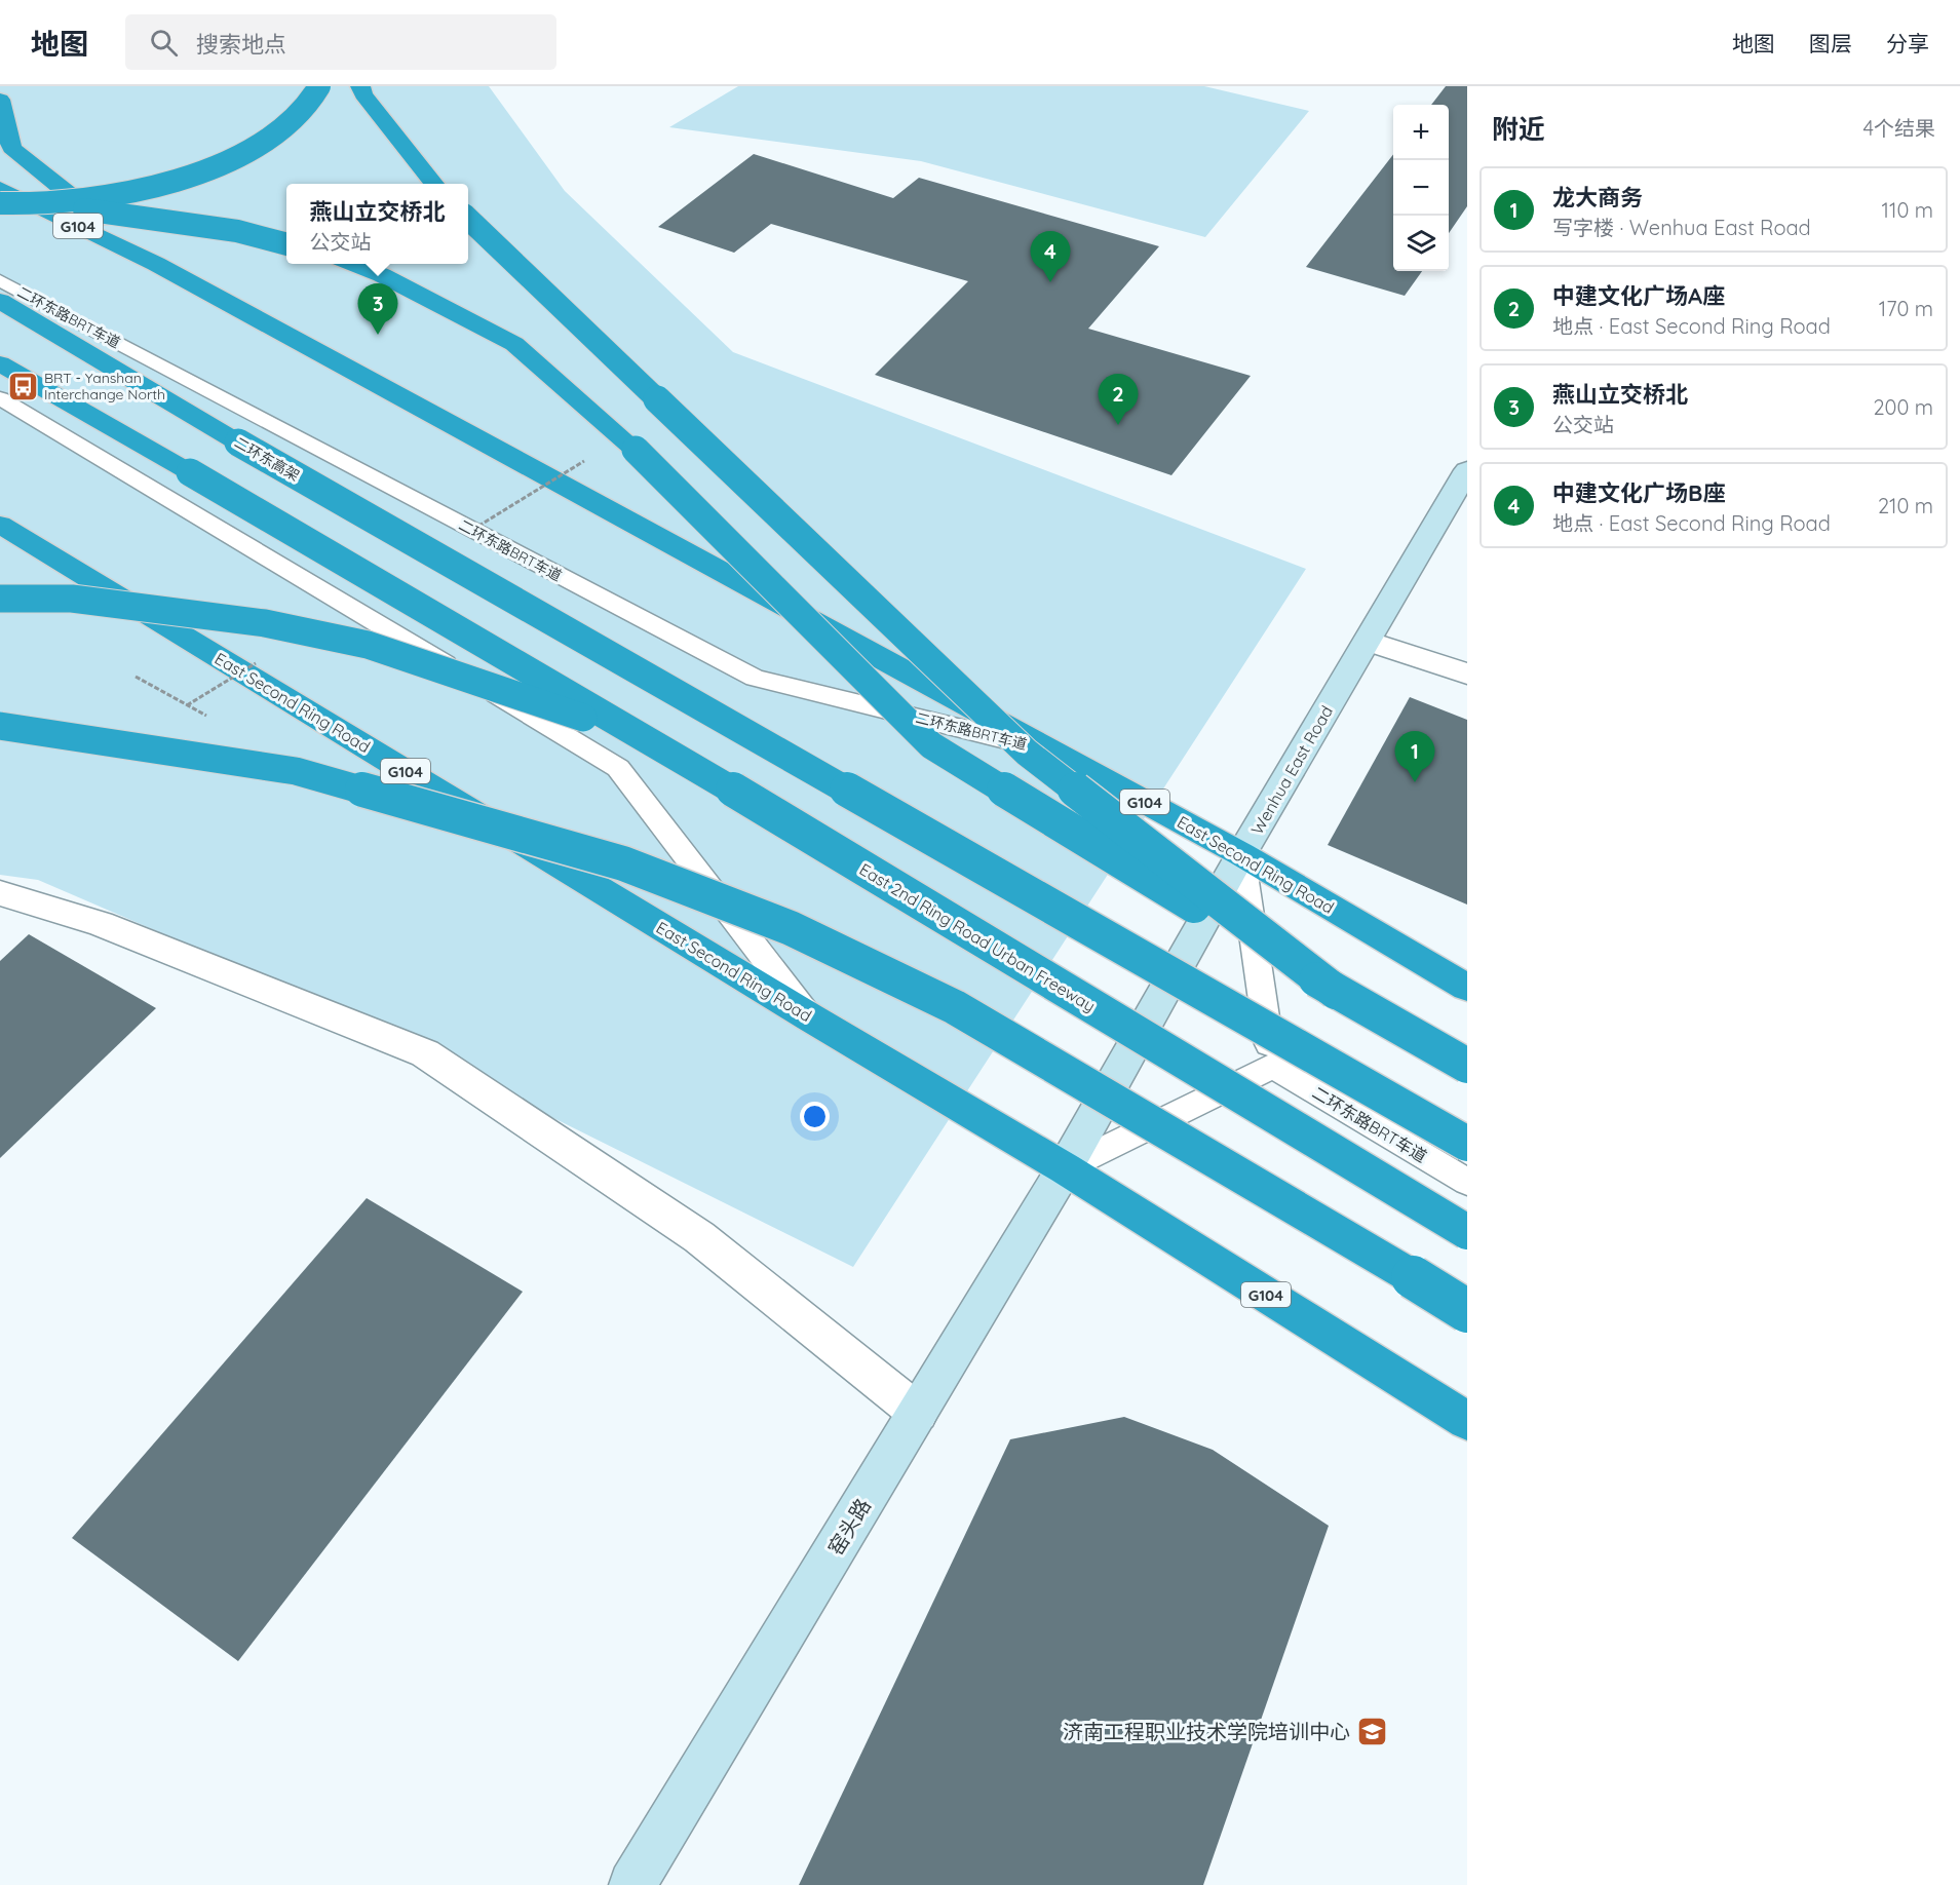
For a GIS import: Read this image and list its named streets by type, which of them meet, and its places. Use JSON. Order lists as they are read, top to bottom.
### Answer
{
  "streets": {
    "highway": ["G104", "East Second Ring Road", "East 2nd Ring Road Urban Freeway"],
    "main road": ["Wenhua East Road", "窑头路"],
    "lane": ["二环东路BRT车道"]
  },
  "crossings": [
    ["二环东路BRT车道", "East Second Ring Road"],
    ["East Second Ring Road", "Wenhua East Road"],
    ["East Second Ring Road", "窑头路"],
    ["Wenhua East Road", "窑头路"]
  ],
  "places": {
    "bus stop": ["BRT - Yanshan Interchange North"],
    "school or university": ["济南工程职业技术学院培训中心"]
  },
  "page": {
    "header": "地图",
    "search": "搜索地点",
    "nav": ["地图", "图层", "分享"],
    "heading": ["附近", "4个结果"],
    "map_buttons": ["+", "−"],
    "list": [
      {
        "mark": "1",
        "name": "龙大商务",
        "note": "写字楼 · Wenhua East Road",
        "value": "110 m"
      },
      {
        "mark": "2",
        "name": "中建文化广场A座",
        "note": "地点 · East Second Ring Road",
        "value": "170 m"
      },
      {
        "mark": "3",
        "name": "燕山立交桥北",
        "note": "公交站",
        "value": "200 m"
      },
      {
        "mark": "4",
        "name": "中建文化广场B座",
        "note": "地点 · East Second Ring Road",
        "value": "210 m"
      }
    ],
    "popup": ["燕山立交桥北", "公交站"],
    "pins": [
      "4",
      "3",
      "2",
      "1"
    ]
  }
}
